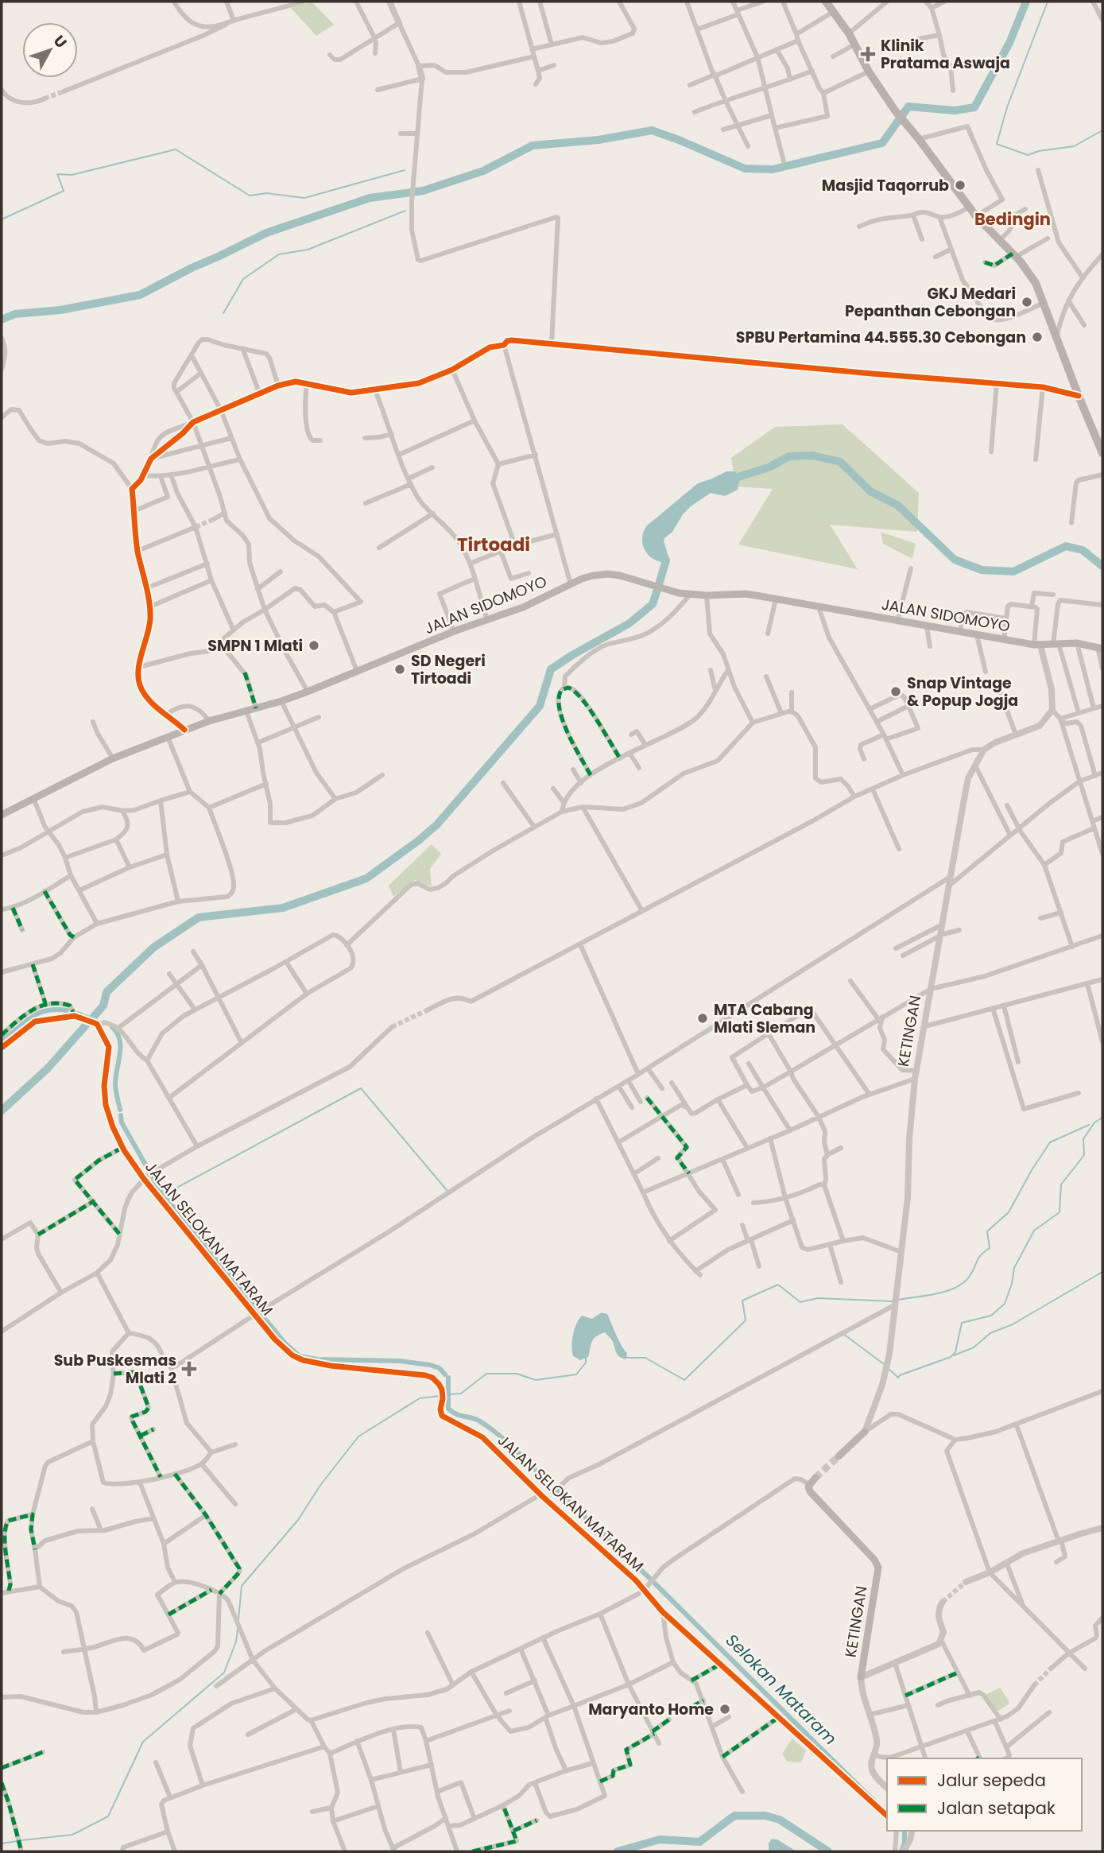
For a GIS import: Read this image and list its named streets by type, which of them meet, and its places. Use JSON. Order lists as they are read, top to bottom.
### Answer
{
  "streets": {
    "main road": ["JALAN SIDOMOYO", "KETINGAN"],
    "street": ["JALAN SELOKAN MATARAM"]
  },
  "districts": ["Bedingin", "Tirtoadi"],
  "water": ["Selokan Mataram"],
  "places": {
    "health": ["Klinik Pratama Aswaja", "Sub Puskesmas Mlati 2"],
    "other": [
      "Masjid Taqorrub",
      "GKJ Medari Pepanthan Cebongan",
      "SPBU Pertamina 44.555.30 Cebongan",
      "SMPN 1 Mlati",
      "SD Negeri Tirtoadi",
      "Snap Vintage & Popup Jogja",
      "MTA Cabang Mlati Sleman",
      "Maryanto Home"
    ]
  },
  "legend": ["Jalur sepeda", "Jalan setapak"],
  "north": "top right"
}
